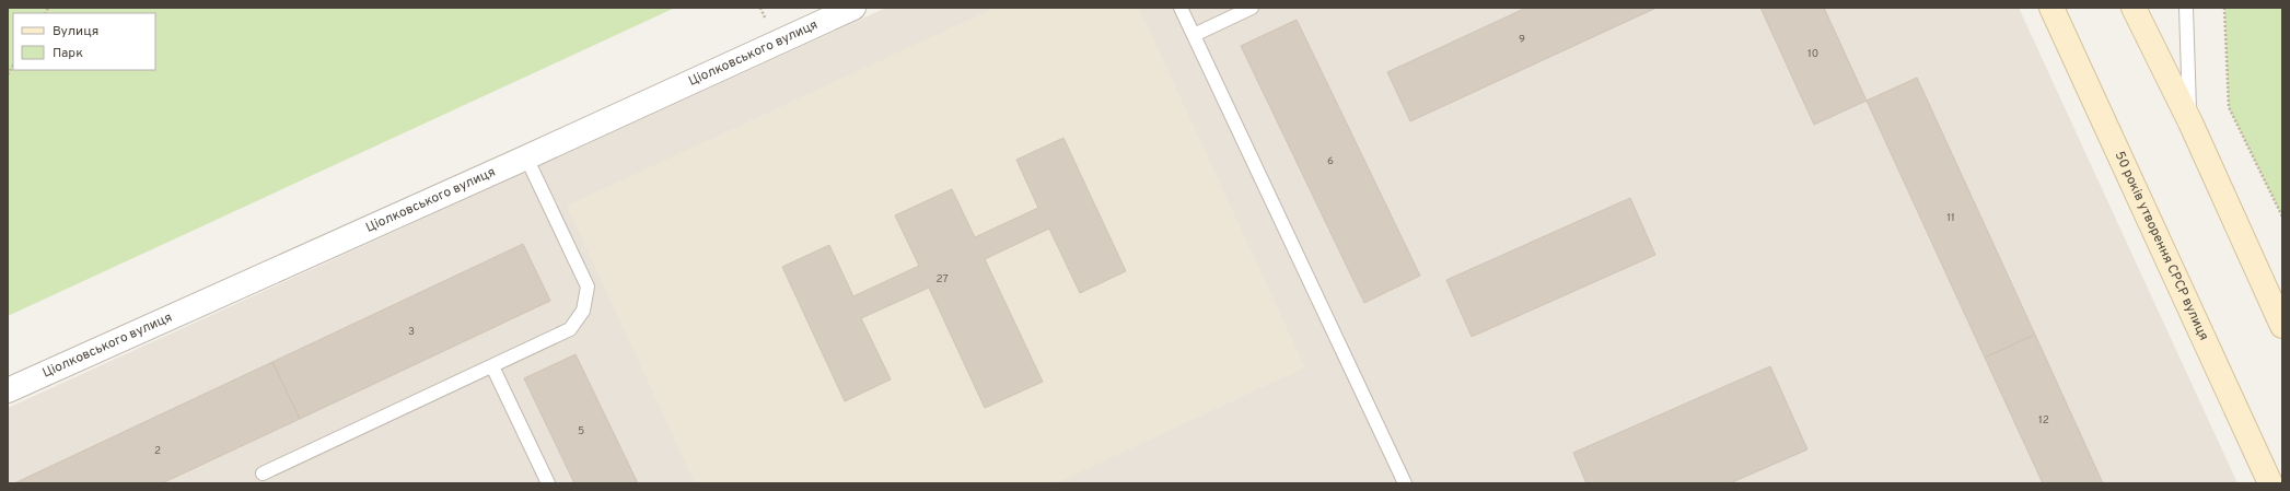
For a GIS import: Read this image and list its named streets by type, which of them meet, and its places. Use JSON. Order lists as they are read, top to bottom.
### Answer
{
  "streets": {
    "main road": ["50 років утворення СРСР вулиця"],
    "street": ["Ціолковського вулиця"]
  },
  "house_numbers": [
    "9",
    "10",
    "6",
    "11",
    "27",
    "3",
    "12",
    "5",
    "2"
  ],
  "legend": ["Вулиця", "Парк"]
}
